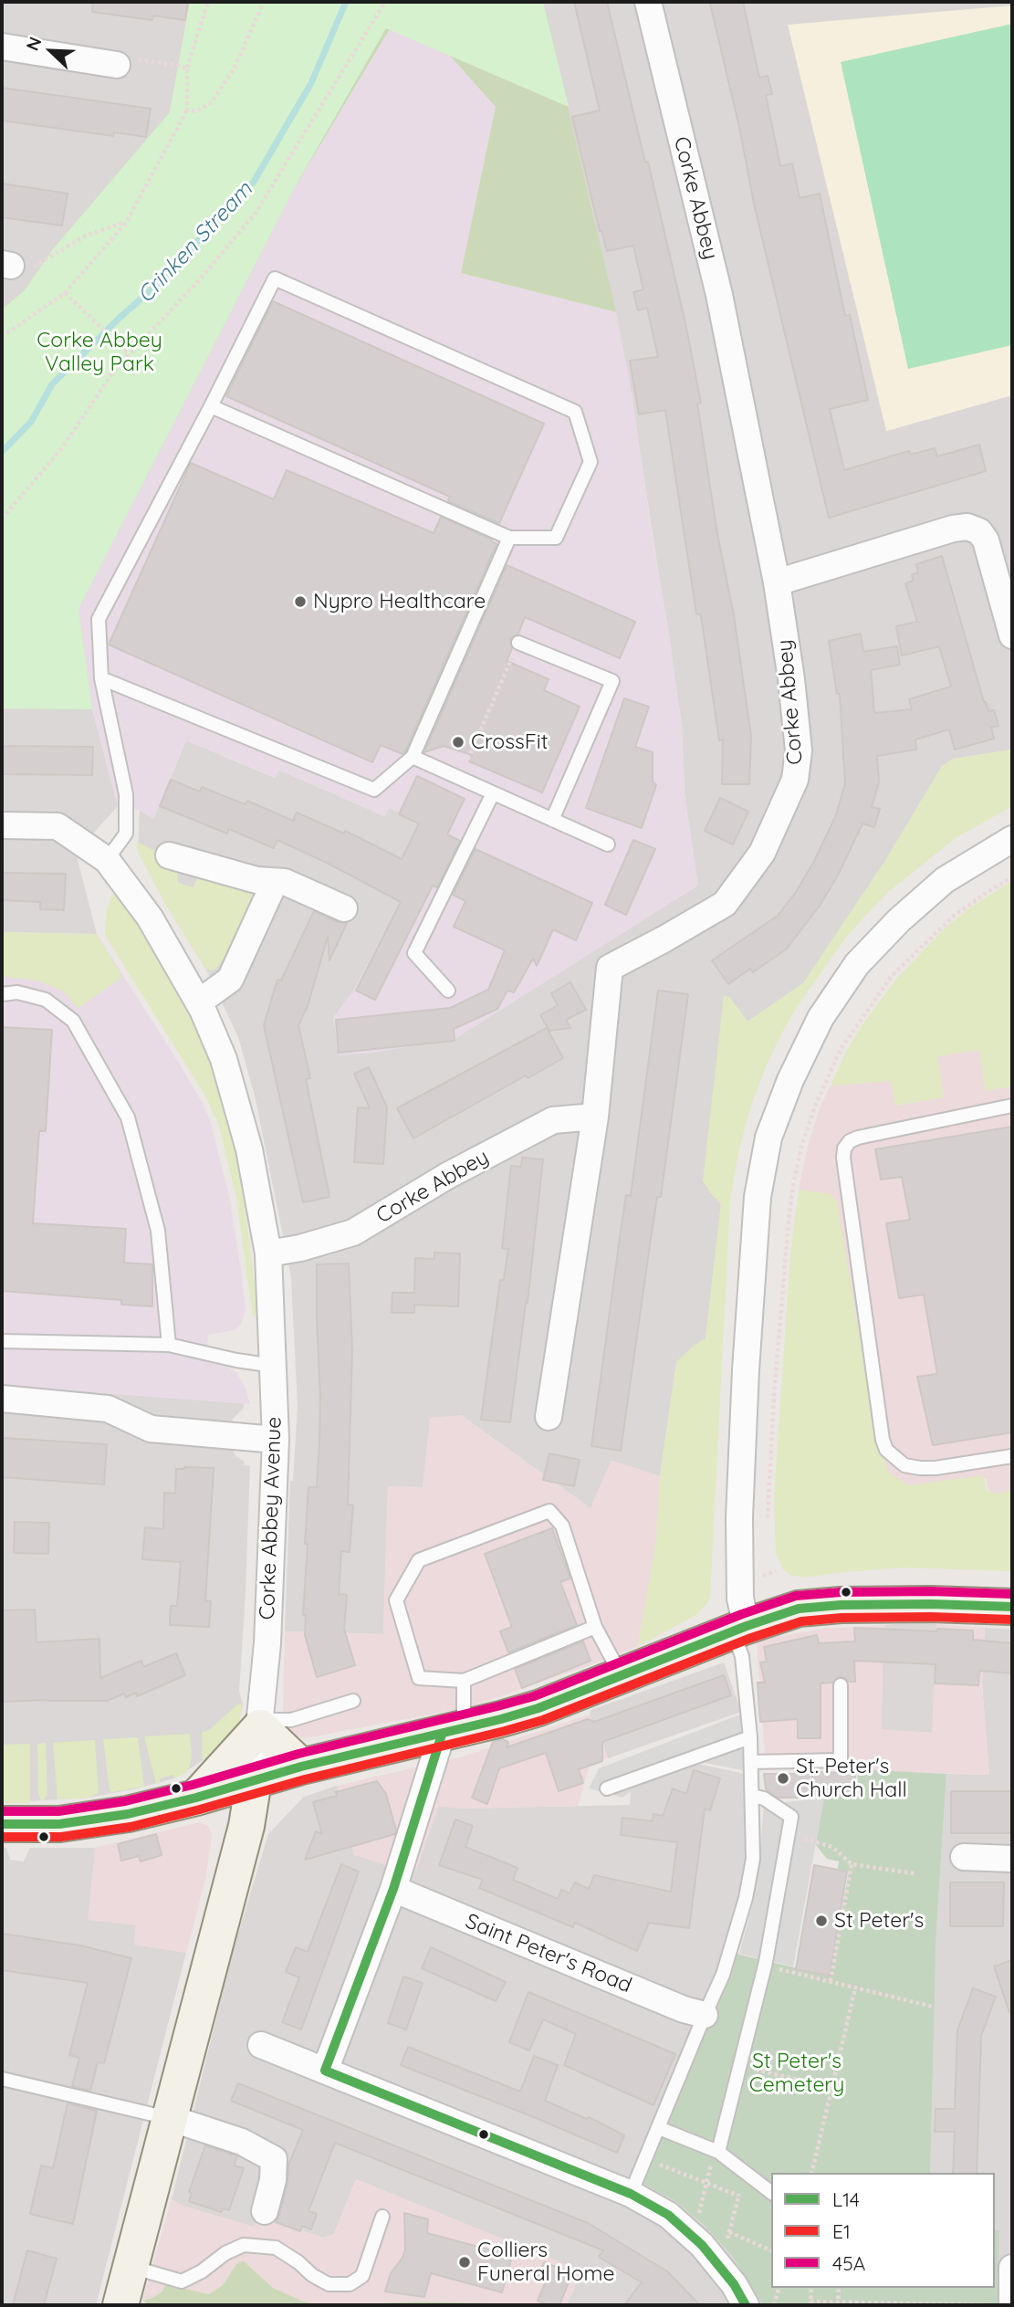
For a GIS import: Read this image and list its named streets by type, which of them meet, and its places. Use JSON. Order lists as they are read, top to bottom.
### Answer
{
  "streets": {
    "street": ["Corke Abbey", "Corke Abbey Avenue", "Saint Peter's Road"]
  },
  "crossings": [
    ["Corke Abbey", "Corke Abbey Avenue"]
  ],
  "water": ["Crinken Stream"],
  "parks": ["Corke Abbey Valley Park", "St Peter's Cemetery"],
  "places": [
    "Nypro Healthcare",
    "CrossFit",
    "St. Peter's Church Hall",
    "St Peter's",
    "Colliers Funeral Home"
  ],
  "lines": ["transit line 45A", "transit line L14", "transit line E1"],
  "legend": ["L14", "E1", "45A"],
  "north": "top left"
}
